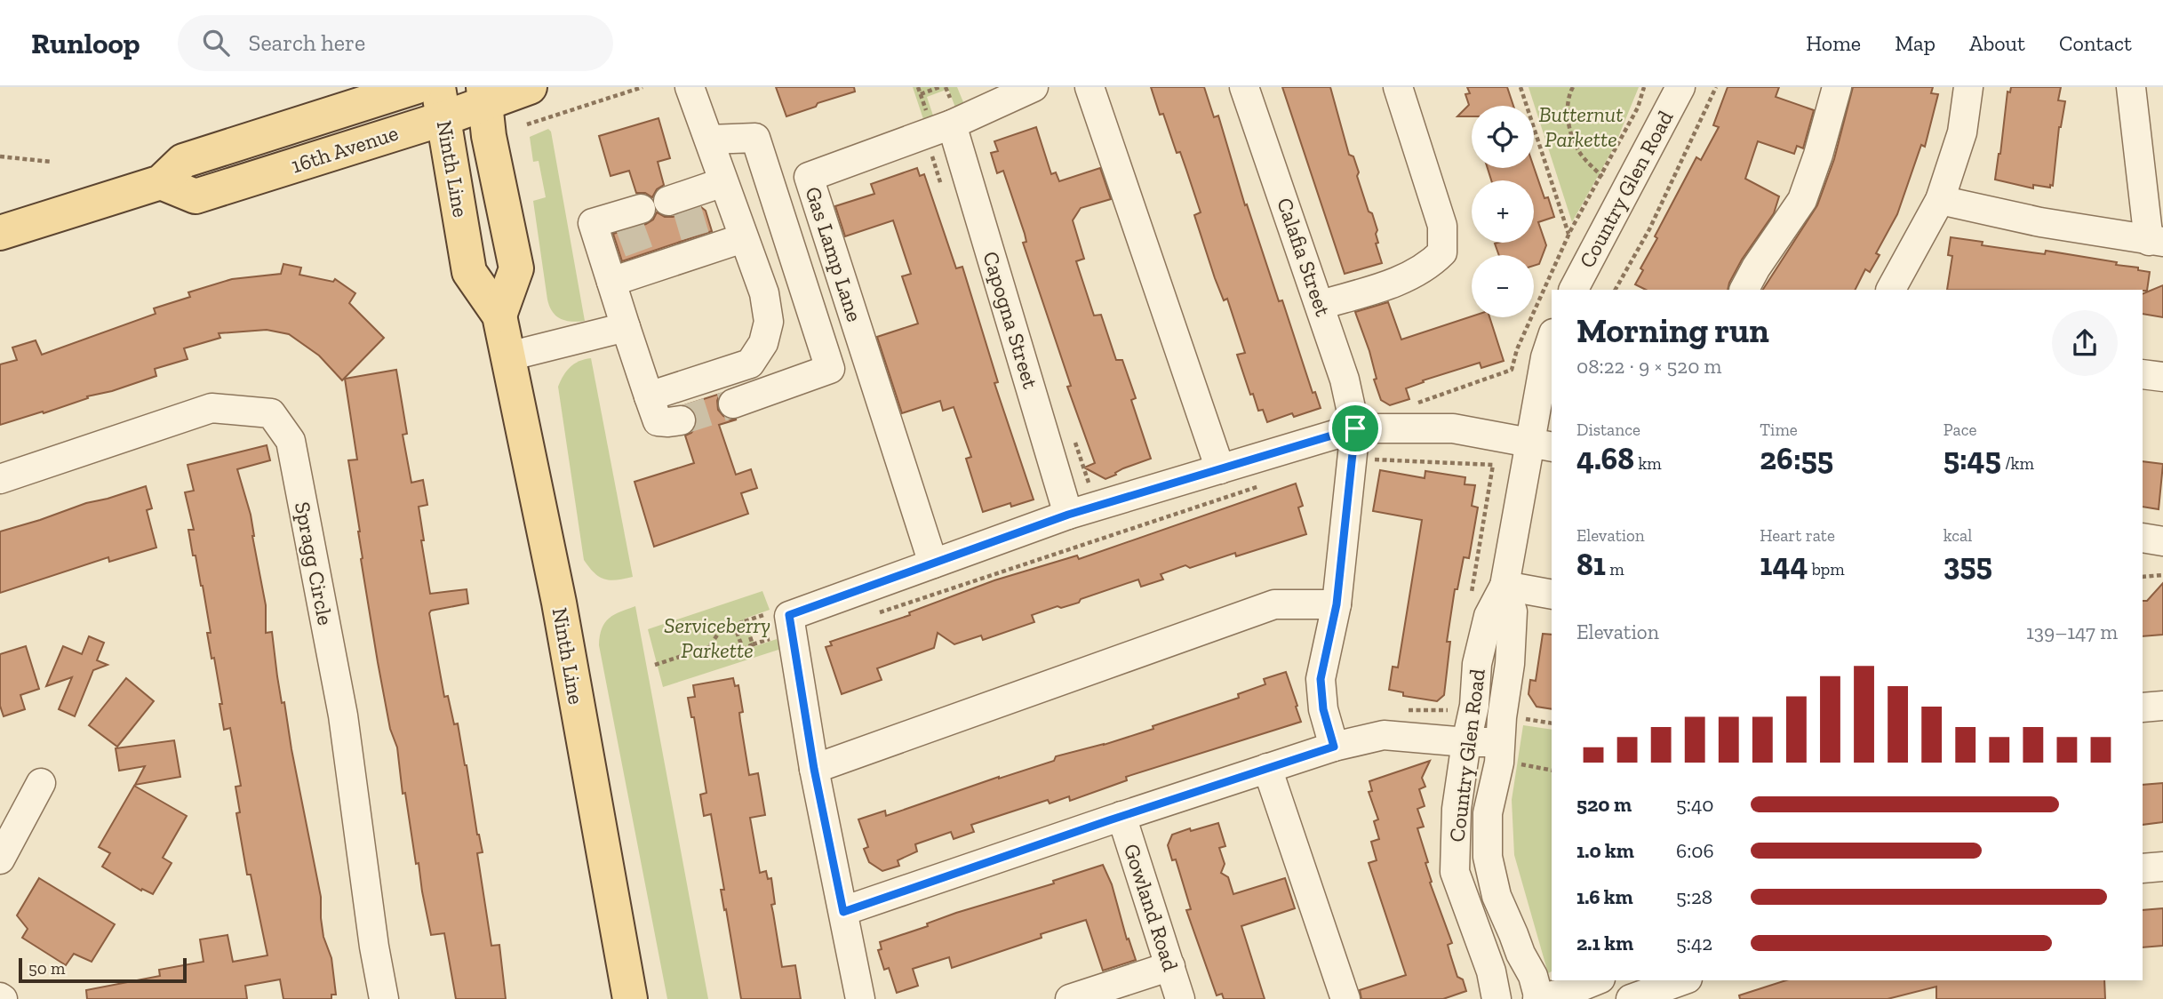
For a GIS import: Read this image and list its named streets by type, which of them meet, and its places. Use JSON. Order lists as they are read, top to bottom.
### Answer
{
  "streets": {
    "main road": ["16th Avenue", "Ninth Line"],
    "street": [
      "Country Glen Road",
      "Gas Lamp Lane",
      "Calafia Street",
      "Capogna Street",
      "Spragg Circle",
      "Gowland Road"
    ]
  },
  "crossings": [
    ["16th Avenue", "Ninth Line"],
    ["Gas Lamp Lane", "Capogna Street"]
  ],
  "parks": ["Butternut Parkette", "Serviceberry Parkette"],
  "scale_bar": "50 m",
  "page": {
    "header": "Runloop",
    "search": "Search here",
    "nav": [
      "Home",
      "Map",
      "About",
      "Contact"
    ],
    "map_buttons": ["+", "−"],
    "heading": ["Morning run", "08:22 · 9 × 520 m"],
    "stats": [
      ["Distance", "4.68 km"],
      ["Time", "26:55"],
      ["Pace", "5:45 /km"],
      ["Elevation", "81 m"],
      ["Heart rate", "144 bpm"],
      ["kcal", "355"]
    ],
    "chart": ["Elevation", "139–147 m"],
    "list": [
      {
        "name": "520 m",
        "note": "5:40"
      },
      {
        "name": "1.0 km",
        "note": "6:06"
      },
      {
        "name": "1.6 km",
        "note": "5:28"
      },
      {
        "name": "2.1 km",
        "note": "5:42"
      }
    ],
    "scale": "50 m"
  }
}
